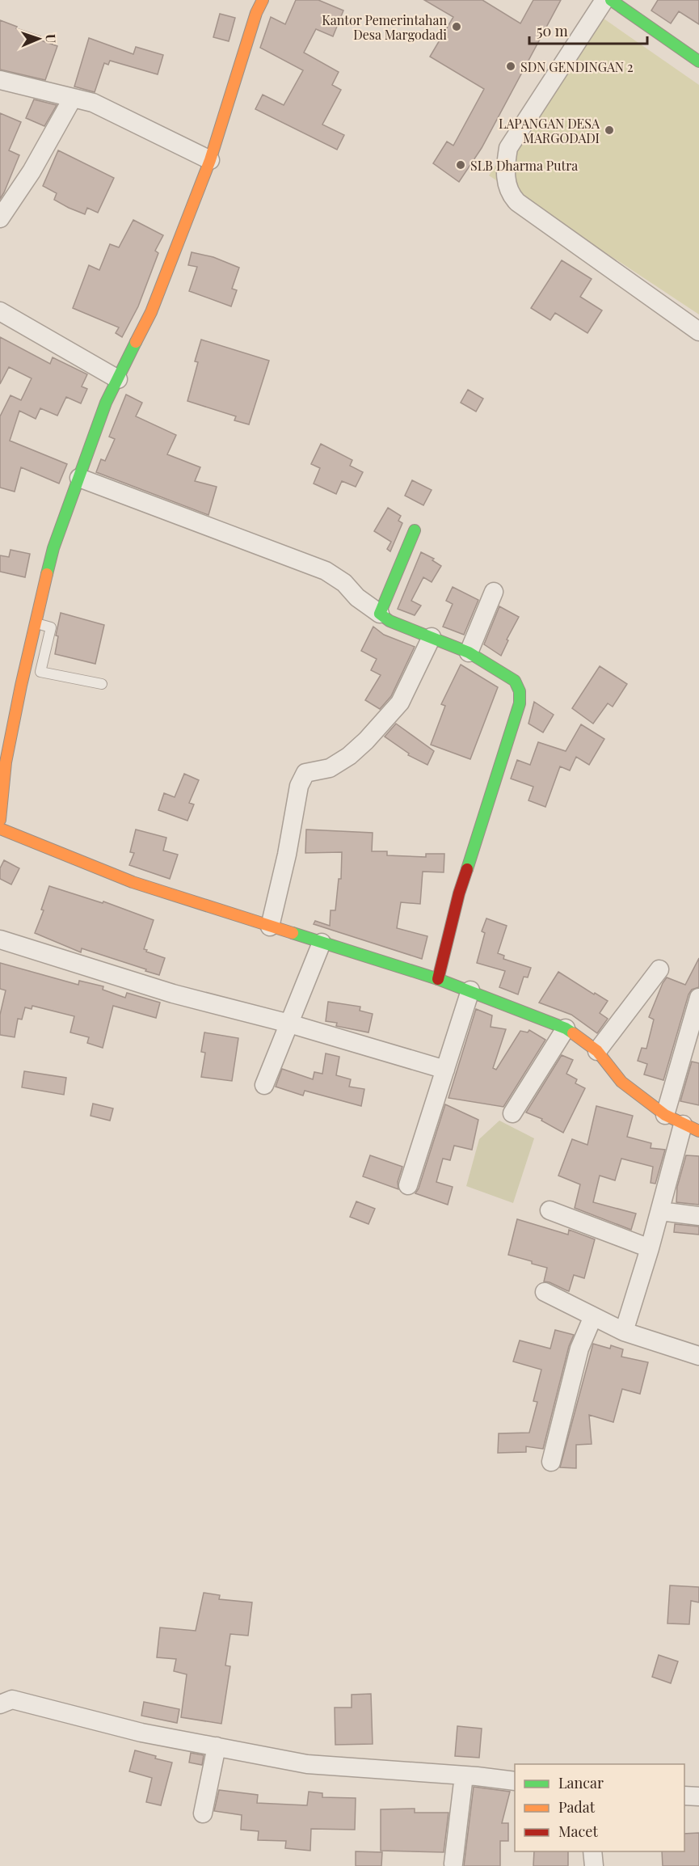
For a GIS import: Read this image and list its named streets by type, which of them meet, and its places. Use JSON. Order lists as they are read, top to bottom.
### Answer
{
  "places": [
    "Kantor Pemerintahan Desa Margodadi",
    "SDN GENDINGAN 2",
    "LAPANGAN DESA MARGODADI",
    "SLB Dharma Putra"
  ],
  "legend": ["Lancar", "Padat", "Macet"],
  "scale_bar": "50 m",
  "north": "right"
}
